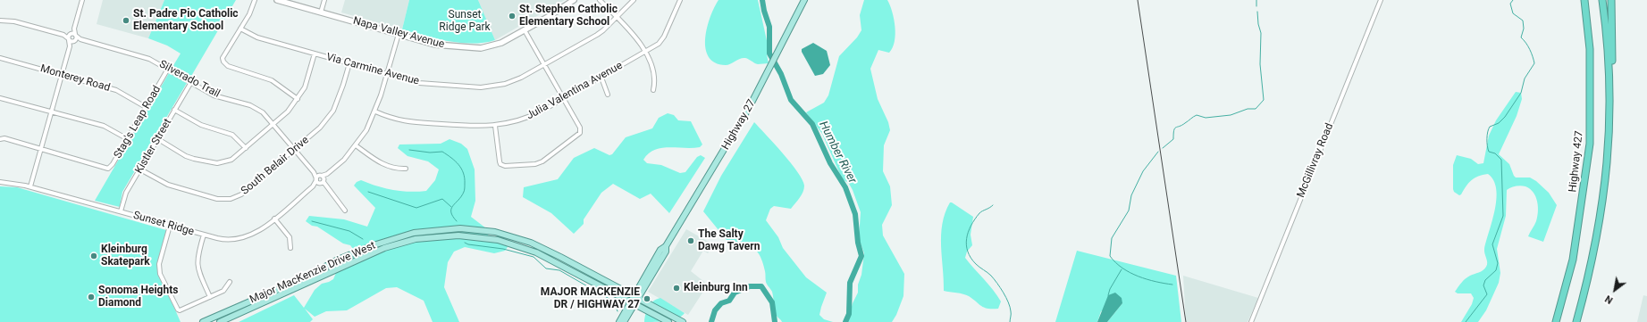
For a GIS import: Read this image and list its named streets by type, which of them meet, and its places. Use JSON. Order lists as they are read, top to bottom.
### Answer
{
  "streets": {
    "highway": ["Highway 427"],
    "main road": ["Highway 27", "Major MacKenzie Drive West"],
    "street": [
      "Napa Valley Avenue",
      "Via Carmine Avenue",
      "Monterey Road",
      "Silverado Trail",
      "Julia Valentina Avenue",
      "Stag's Leap Road",
      "Kistler Street",
      "McGillivray Road",
      "South Belair Drive",
      "Sunset Ridge"
    ]
  },
  "crossings": [
    ["Via Carmine Avenue", "South Belair Drive"],
    ["Monterey Road", "Stag's Leap Road"],
    ["Silverado Trail", "Stag's Leap Road"],
    ["Silverado Trail", "Kistler Street"],
    ["Silverado Trail", "South Belair Drive"],
    ["Silverado Trail", "Sunset Ridge"],
    ["Highway 27", "Major MacKenzie Drive West"],
    ["Kistler Street", "South Belair Drive"],
    ["Kistler Street", "Sunset Ridge"]
  ],
  "water": ["Humber River"],
  "parks": ["Sunset Ridge Park"],
  "places": [
    "St. Stephen Catholic Elementary School",
    "St. Padre Pio Catholic Elementary School",
    "The Salty Dawg Tavern",
    "Kleinburg Skatepark",
    "Kleinburg Inn",
    "Sonoma Heights Diamond",
    "MAJOR MACKENZIE DR / HIGHWAY 27"
  ],
  "north": "bottom left"
}
